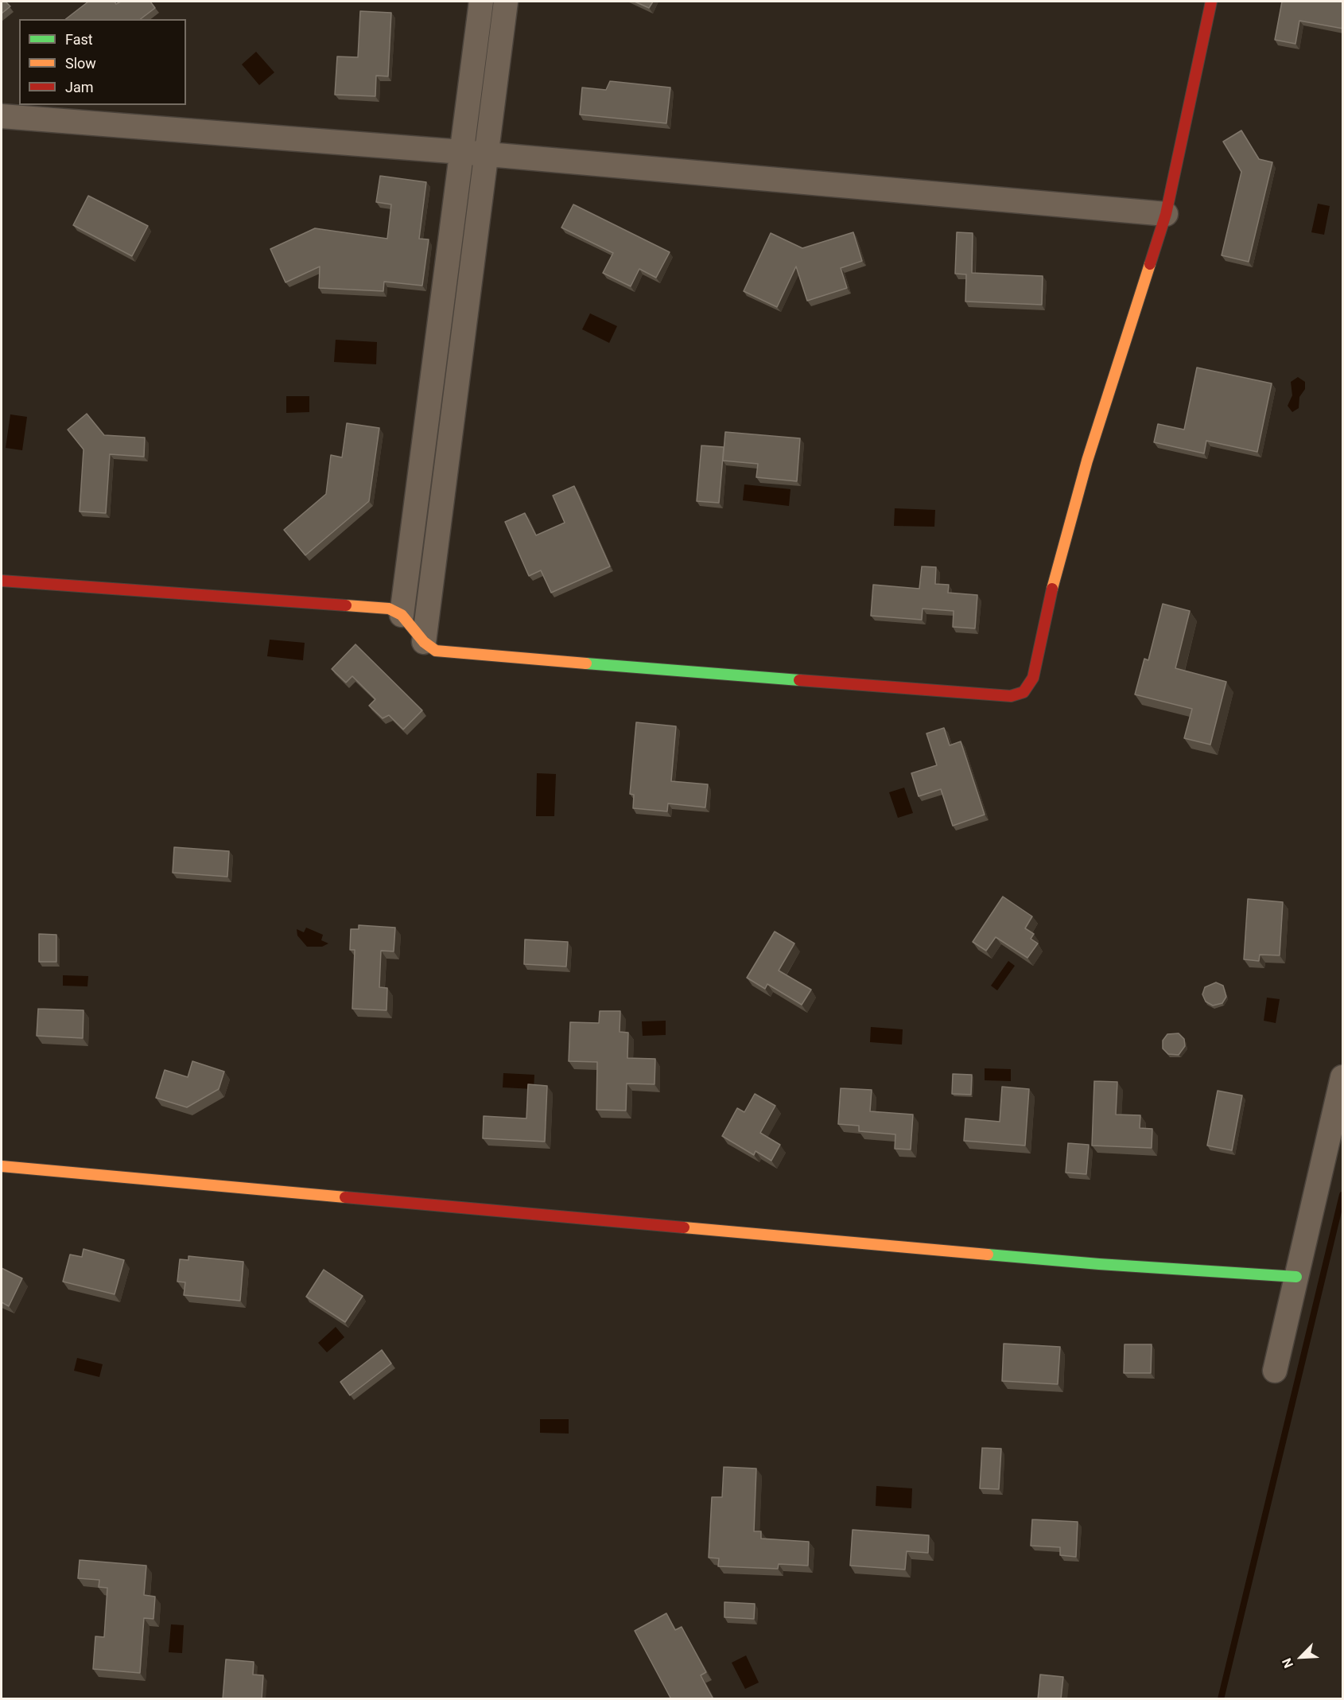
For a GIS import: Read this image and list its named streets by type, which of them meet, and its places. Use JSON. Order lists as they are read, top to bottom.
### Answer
{
  "legend": ["Fast", "Slow", "Jam"],
  "north": "bottom left"
}
